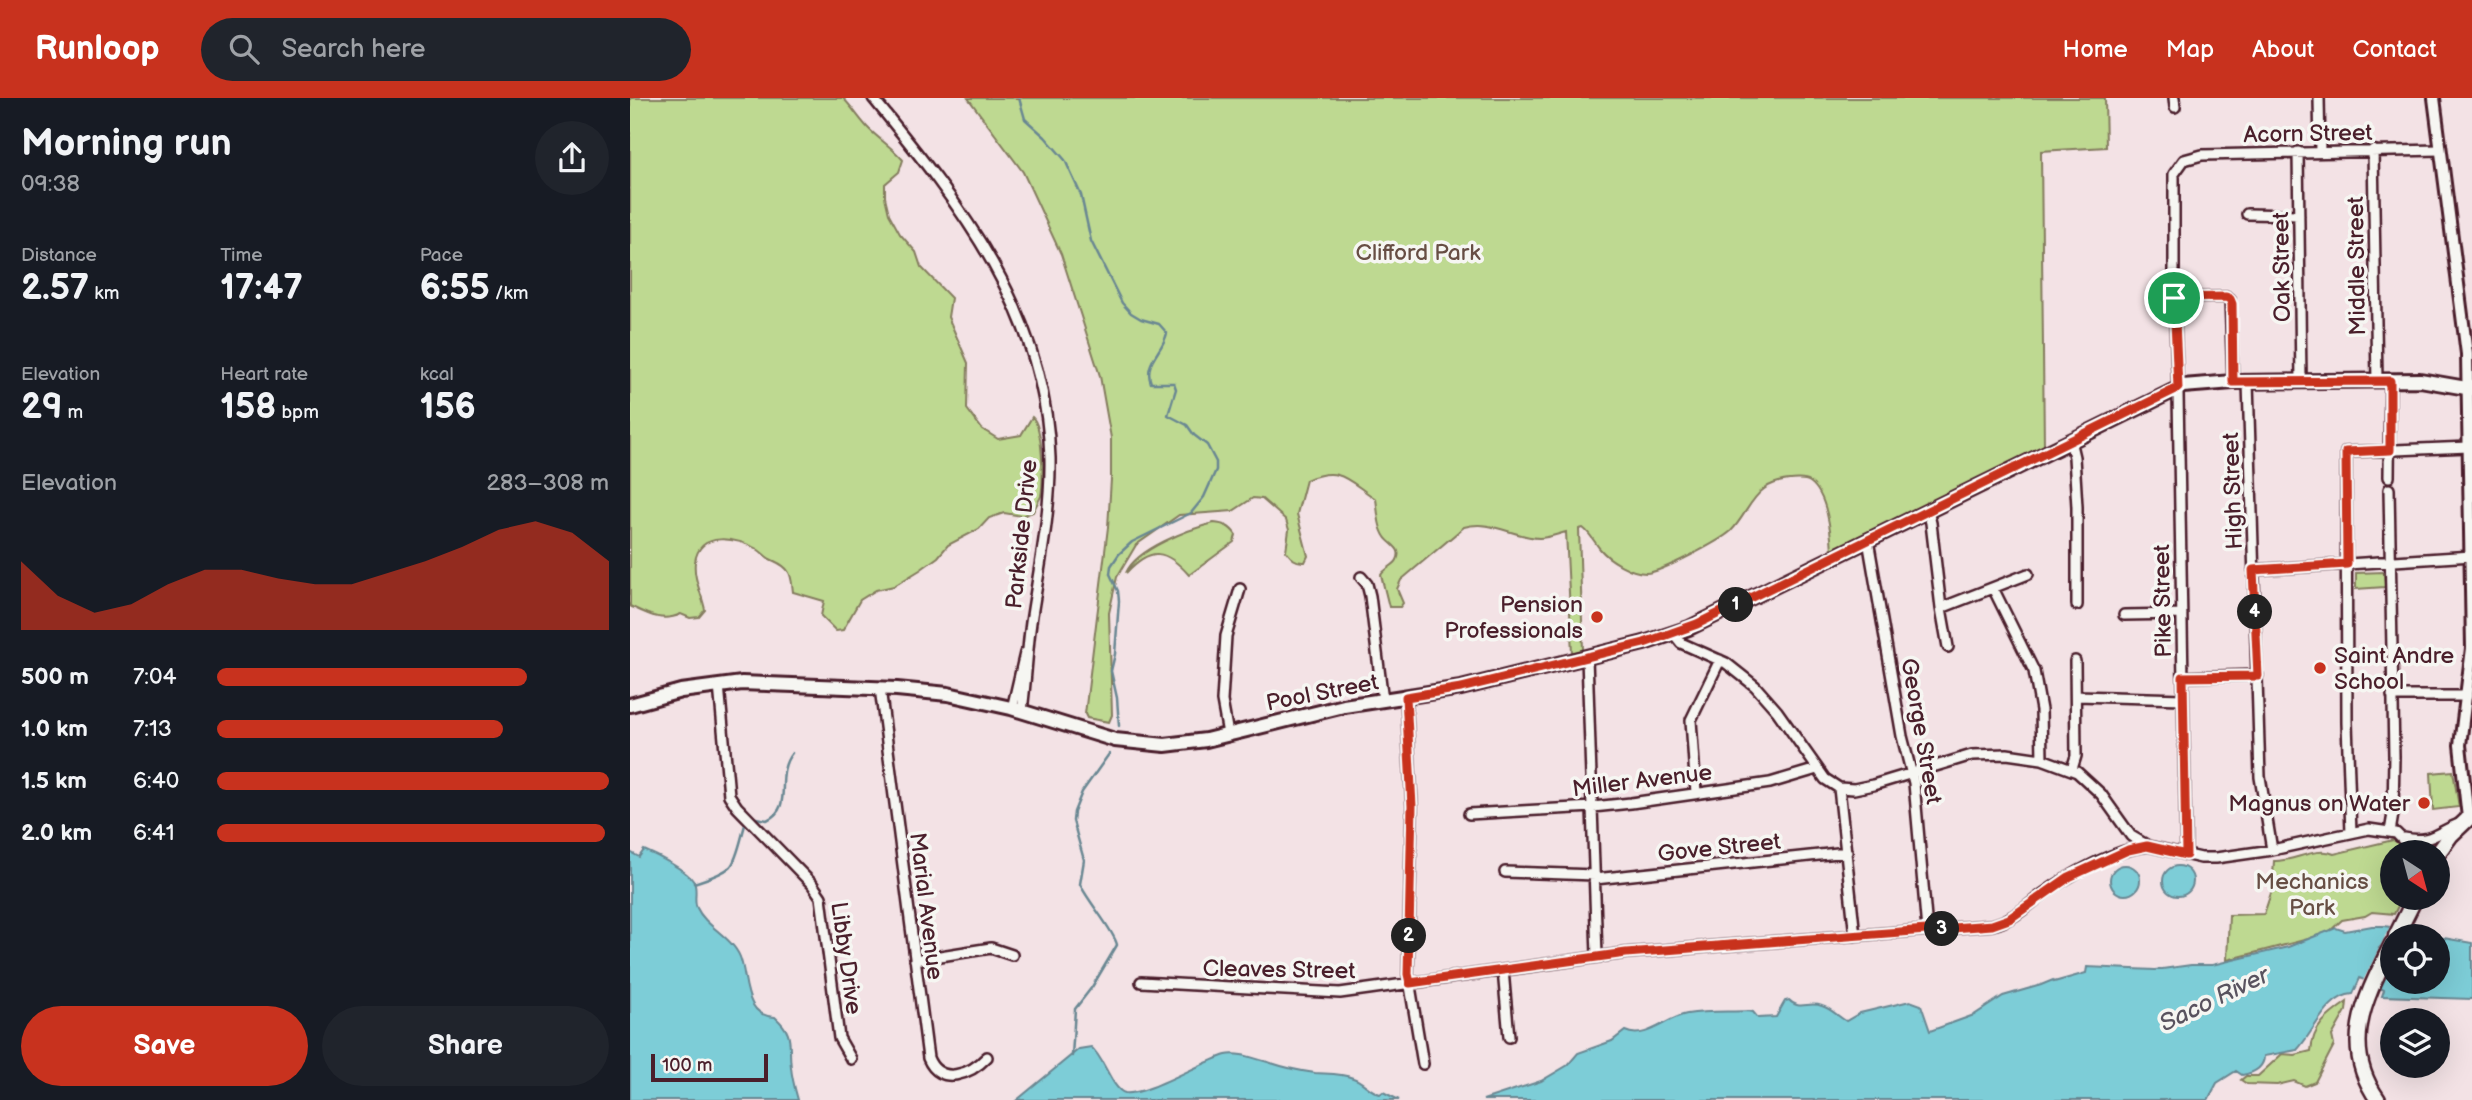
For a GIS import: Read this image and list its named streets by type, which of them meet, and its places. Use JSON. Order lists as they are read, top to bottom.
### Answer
{
  "streets": {
    "main road": ["Pool Street"],
    "street": [
      "Acorn Street",
      "Middle Street",
      "Oak Street",
      "High Street",
      "Parkside Drive",
      "Pike Street",
      "George Street",
      "Miller Avenue",
      "Gove Street",
      "Marial Avenue",
      "Libby Drive",
      "Cleaves Street"
    ]
  },
  "crossings": [
    ["Acorn Street", "Middle Street"],
    ["Acorn Street", "Oak Street"],
    ["Acorn Street", "Pike Street"],
    ["Middle Street", "Pool Street"],
    ["Oak Street", "Pool Street"],
    ["High Street", "Pool Street"],
    ["Parkside Drive", "Pool Street"],
    ["Pike Street", "Pool Street"],
    ["Pool Street", "George Street"],
    ["Pool Street", "Marial Avenue"],
    ["Pool Street", "Libby Drive"],
    ["George Street", "Cleaves Street"]
  ],
  "water": ["Saco River"],
  "parks": ["Clifford Park", "Mechanics Park"],
  "places": ["Pension Professionals", "Saint Andre School", "Magnus on Water"],
  "scale_bar": "100 m",
  "north": "bottom right",
  "page": {
    "header": "Runloop",
    "search": "Search here",
    "nav": [
      "Home",
      "Map",
      "About",
      "Contact"
    ],
    "heading": ["Morning run", "09:38"],
    "stats": [
      ["Distance", "2.57 km"],
      ["Time", "17:47"],
      ["Pace", "6:55 /km"],
      ["Elevation", "29 m"],
      ["Heart rate", "158 bpm"],
      ["kcal", "156"]
    ],
    "chart": ["Elevation", "283–308 m"],
    "pins": [
      "1",
      "4",
      "3",
      "2"
    ],
    "list": [
      {
        "name": "500 m",
        "note": "7:04"
      },
      {
        "name": "1.0 km",
        "note": "7:13"
      },
      {
        "name": "1.5 km",
        "note": "6:40"
      },
      {
        "name": "2.0 km",
        "note": "6:41"
      }
    ],
    "buttons": ["Save", "Share"],
    "scale": "100 m"
  }
}
